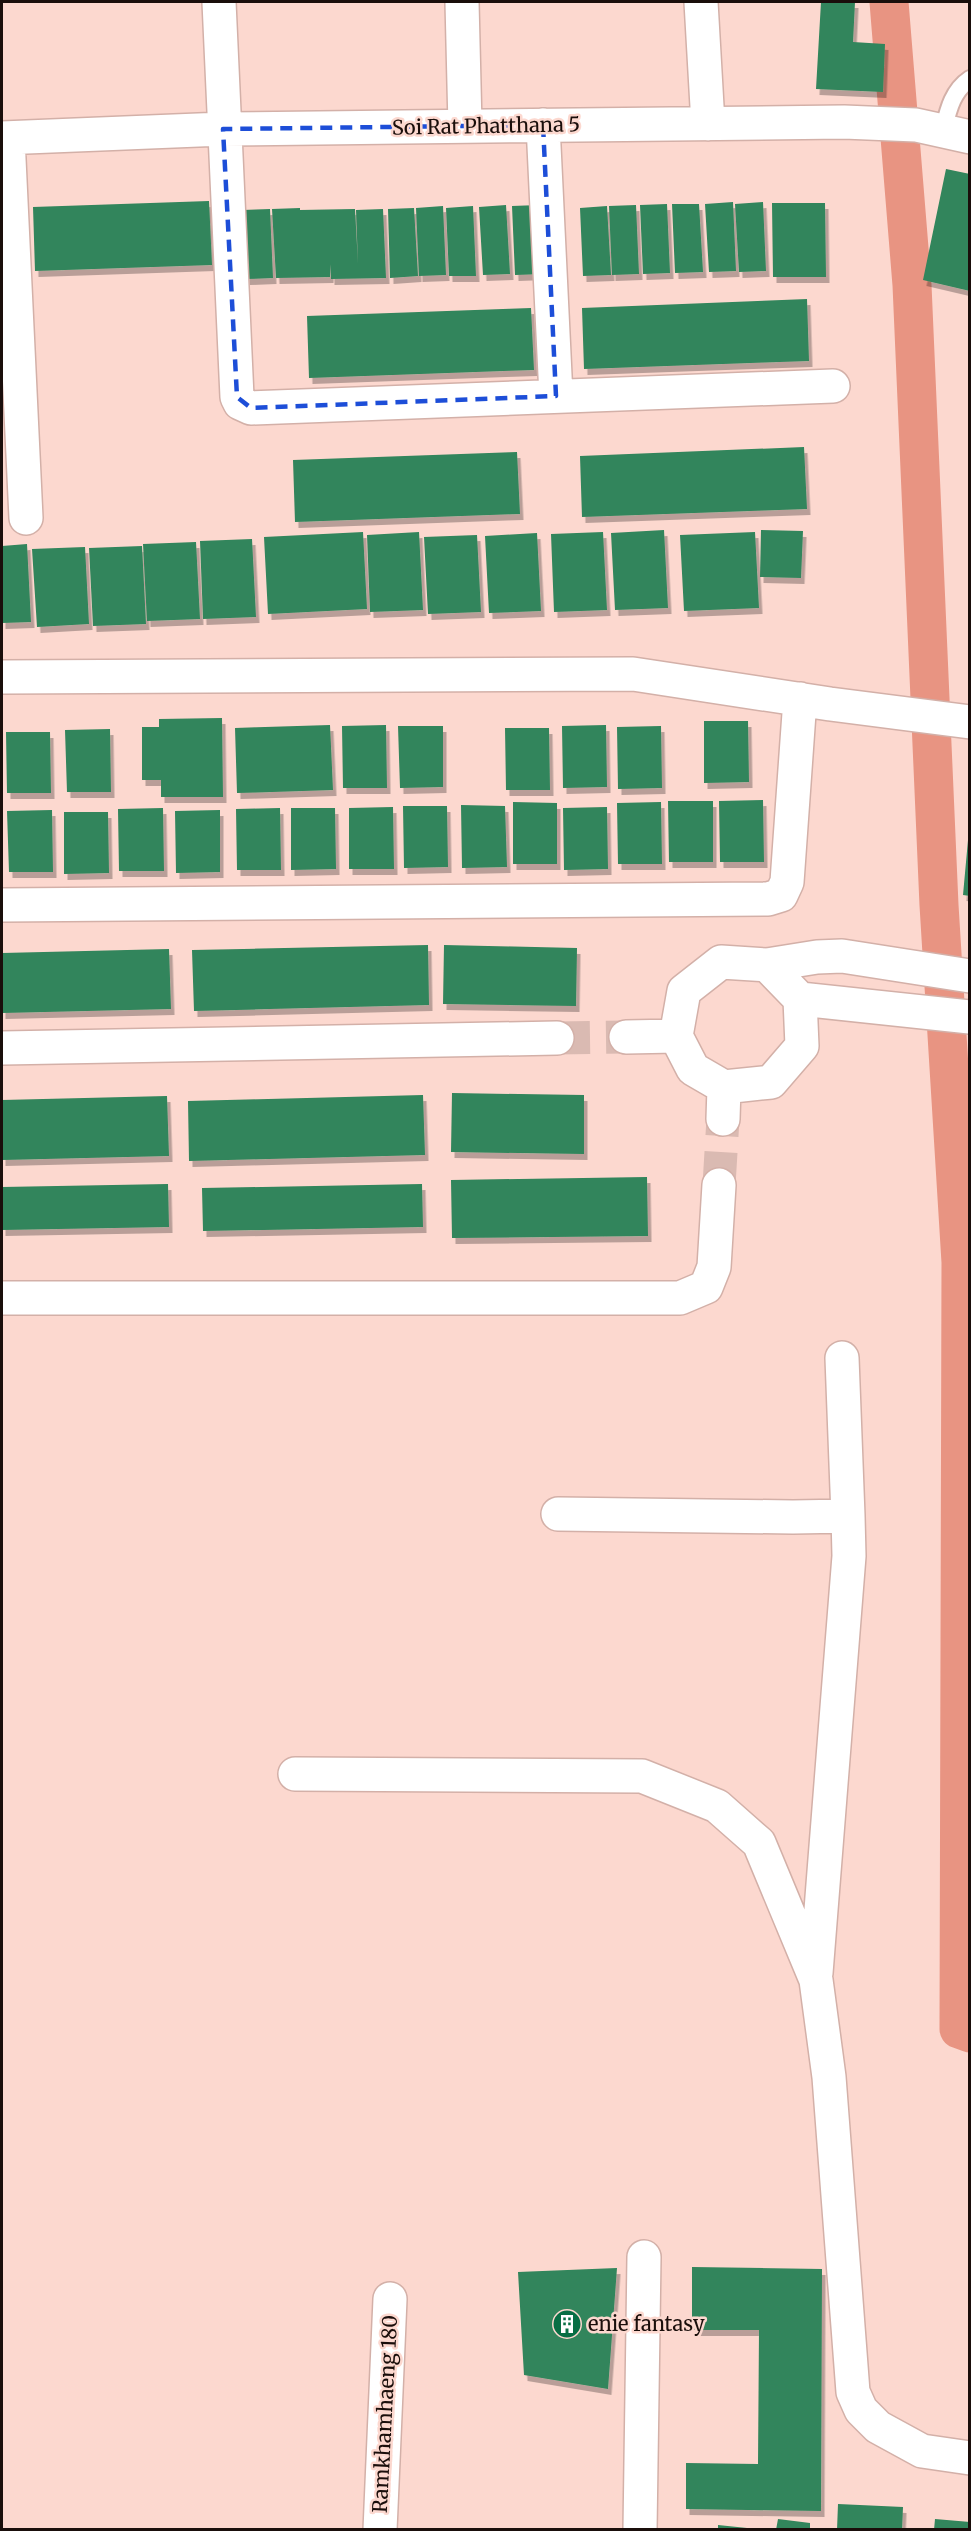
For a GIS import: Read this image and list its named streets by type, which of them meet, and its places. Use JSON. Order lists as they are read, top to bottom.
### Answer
{
  "streets": {
    "street": ["Soi Rat Phatthana 5", "Ramkhamhaeng 180"]
  },
  "places": {
    "building": ["enie fantasy"]
  }
}
